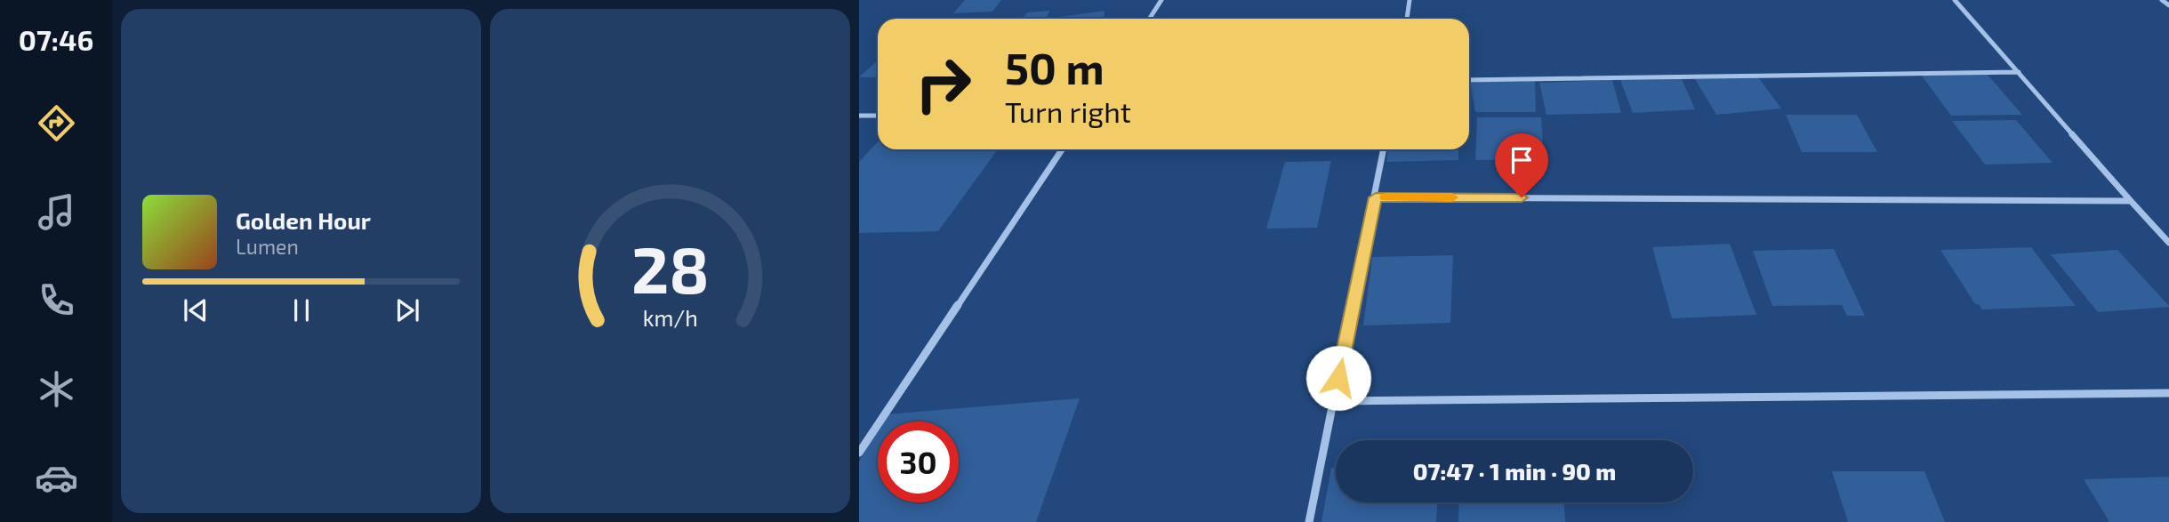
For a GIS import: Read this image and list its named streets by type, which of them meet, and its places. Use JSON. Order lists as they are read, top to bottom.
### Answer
{
  "page": {
    "tabs": "07:46",
    "turn": ["50 m", "Turn right"],
    "song": ["Golden Hour", "Lumen"],
    "limit": "30",
    "trip": "07:47 · 1 min · 90 m",
    "gauge": ["28", "km/h"]
  }
}
